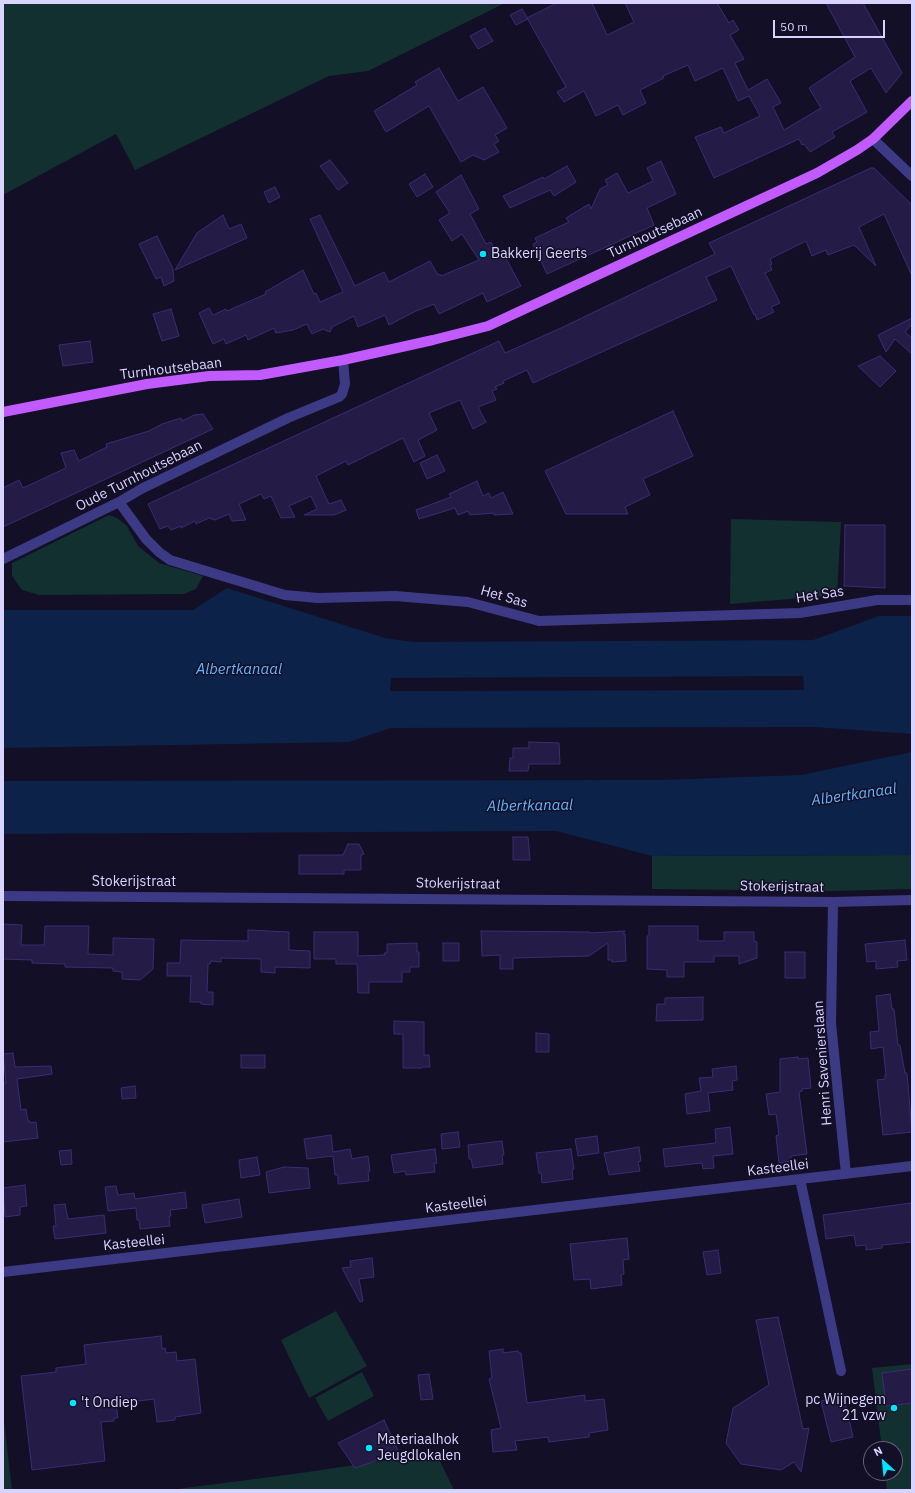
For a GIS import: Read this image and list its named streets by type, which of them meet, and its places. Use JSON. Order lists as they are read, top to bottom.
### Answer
{
  "streets": {
    "main road": ["Turnhoutsebaan"],
    "street": [
      "Oude Turnhoutsebaan",
      "Het Sas",
      "Stokerijstraat",
      "Henri Savenierslaan",
      "Kasteellei"
    ]
  },
  "crossings": [
    ["Turnhoutsebaan", "Oude Turnhoutsebaan"],
    ["Oude Turnhoutsebaan", "Het Sas"],
    ["Stokerijstraat", "Henri Savenierslaan"],
    ["Henri Savenierslaan", "Kasteellei"]
  ],
  "water": ["Albertkanaal"],
  "places": [
    "Bakkerij Geerts",
    "'t Ondiep",
    "pc Wijnegem 21 vzw",
    "Materiaalhok Jeugdlokalen"
  ],
  "scale_bar": "50 m",
  "north": "top left"
}
